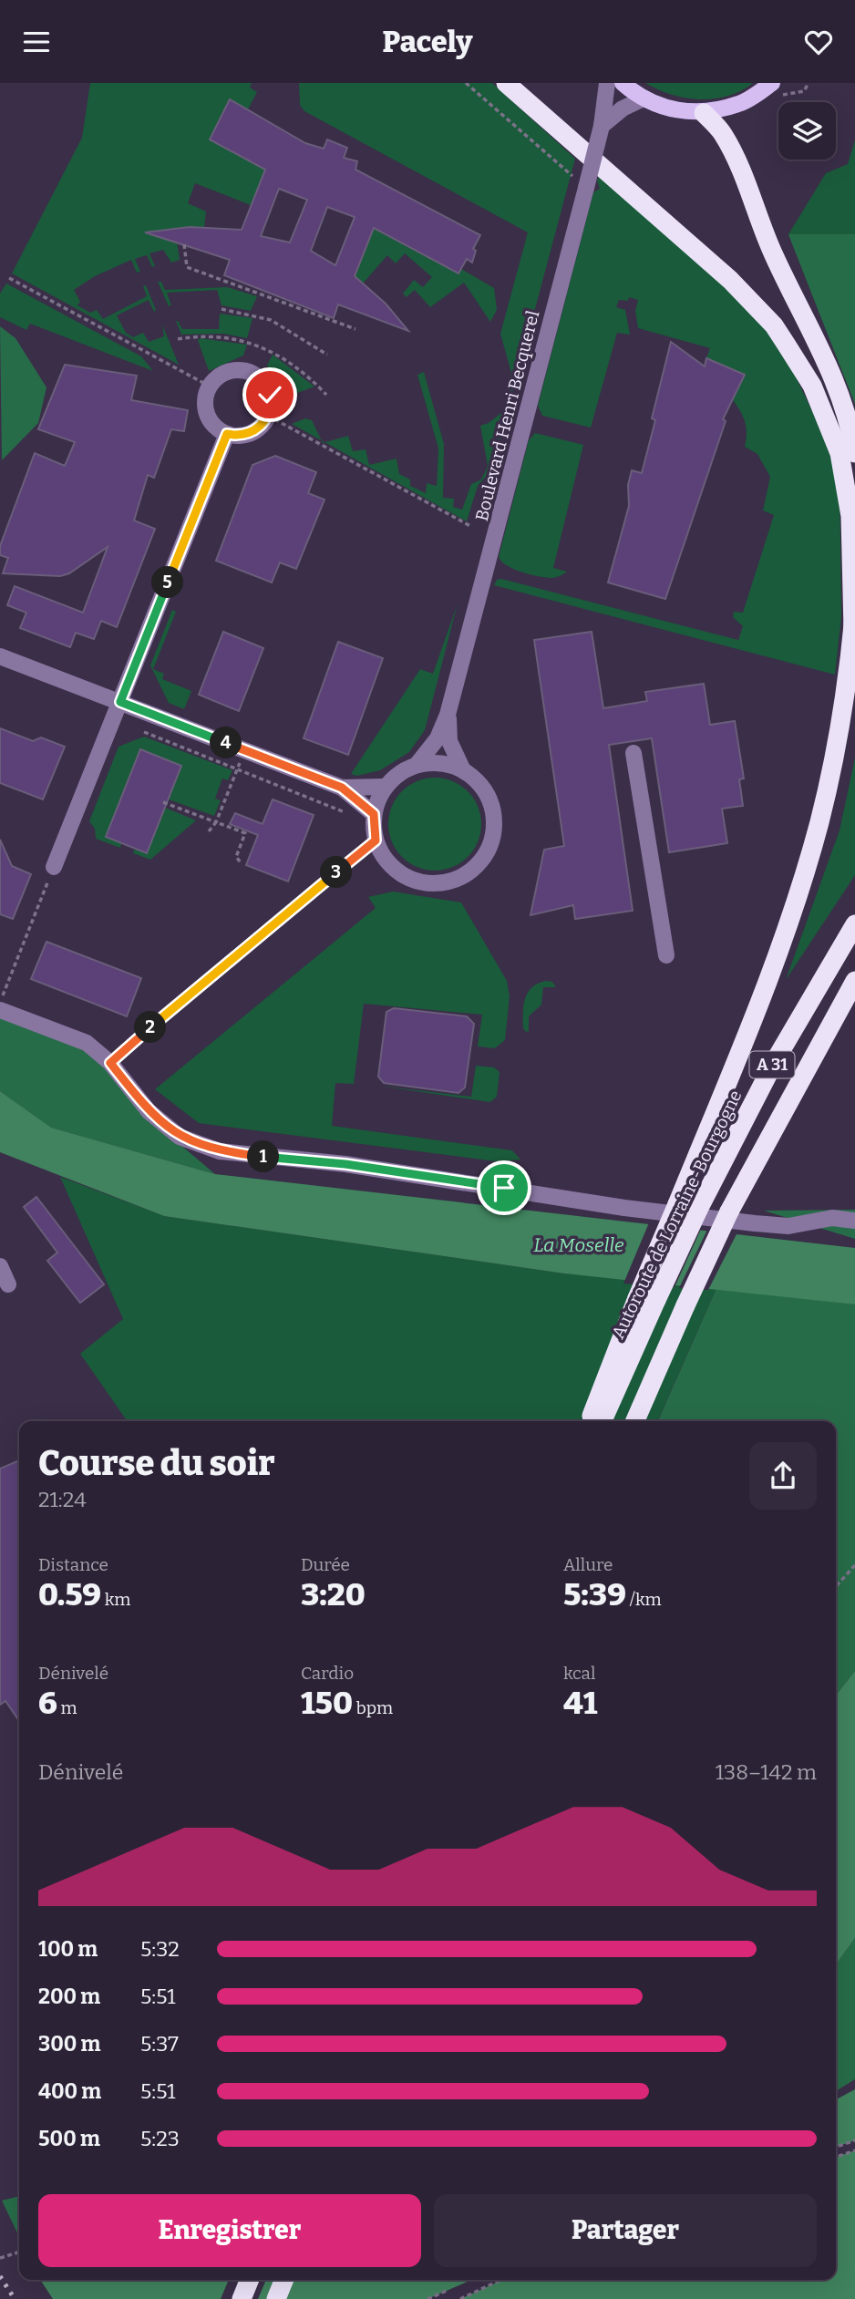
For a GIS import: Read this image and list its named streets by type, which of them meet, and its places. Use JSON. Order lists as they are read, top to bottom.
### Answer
{
  "streets": {
    "highway": ["A 31", "Autoroute de Lorraine-Bourgogne"],
    "street": ["Boulevard Henri Becquerel"]
  },
  "water": ["La Moselle"],
  "page": {
    "header": "Pacely",
    "pins": [
      "5",
      "4",
      "3",
      "2",
      "1"
    ],
    "heading": ["Course du soir", "21:24"],
    "stats": [
      ["Distance", "0.59 km"],
      ["Durée", "3:20"],
      ["Allure", "5:39 /km"],
      ["Dénivelé", "6 m"],
      ["Cardio", "150 bpm"],
      ["kcal", "41"]
    ],
    "chart": ["Dénivelé", "138–142 m"],
    "list": [
      {
        "name": "100 m",
        "note": "5:32"
      },
      {
        "name": "200 m",
        "note": "5:51"
      },
      {
        "name": "300 m",
        "note": "5:37"
      },
      {
        "name": "400 m",
        "note": "5:51"
      },
      {
        "name": "500 m",
        "note": "5:23"
      }
    ],
    "buttons": ["Enregistrer", "Partager"]
  }
}
